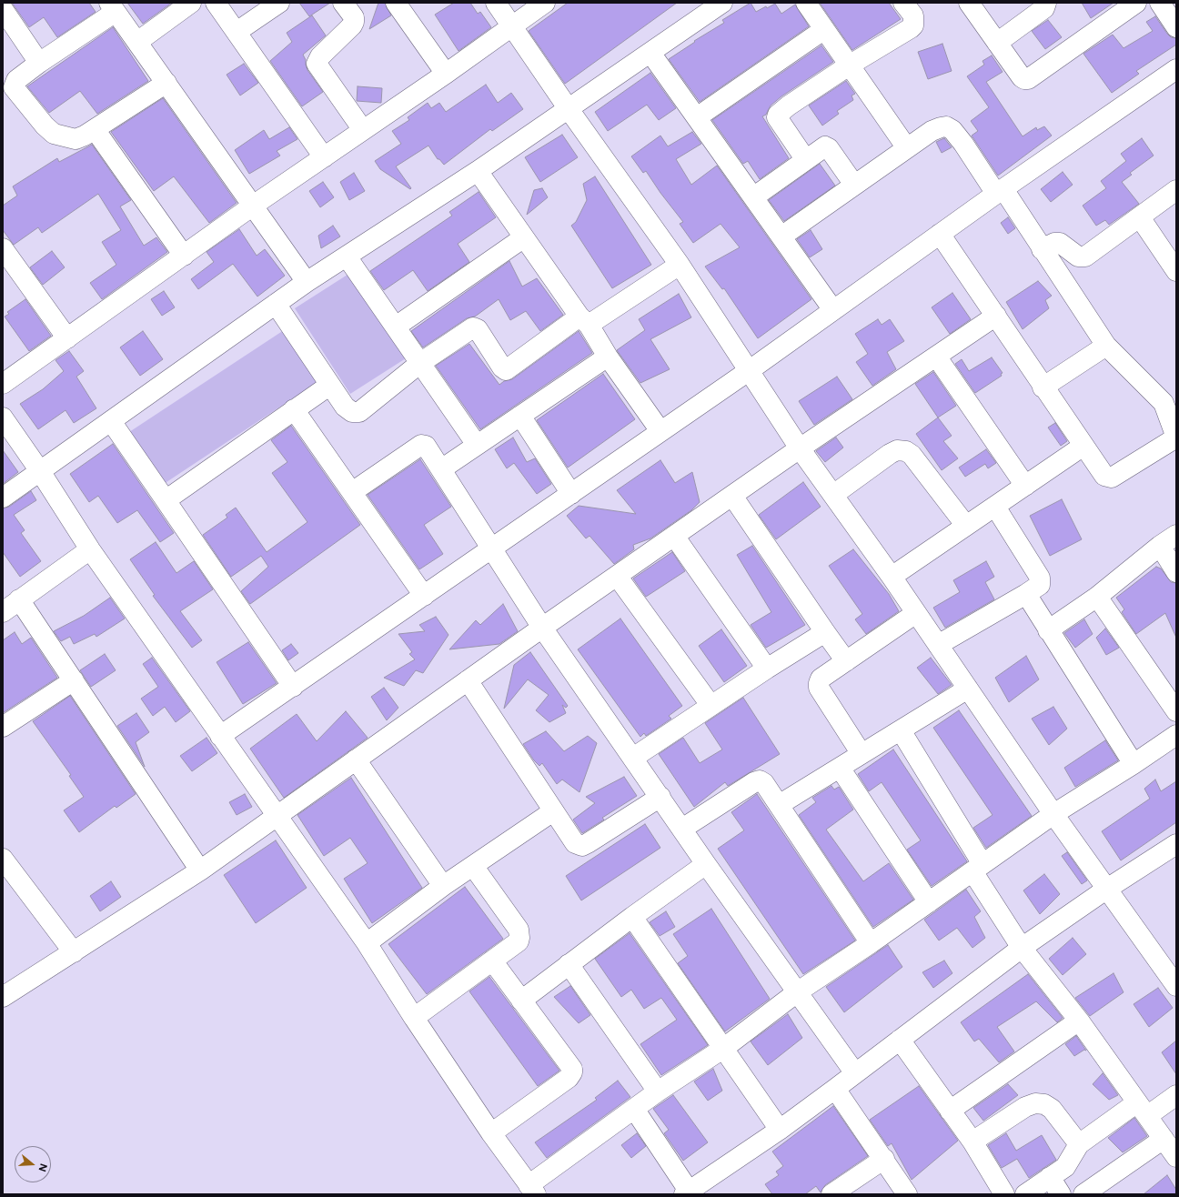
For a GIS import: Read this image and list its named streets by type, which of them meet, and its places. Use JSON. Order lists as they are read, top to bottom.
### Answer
{
  "north": "right"
}
